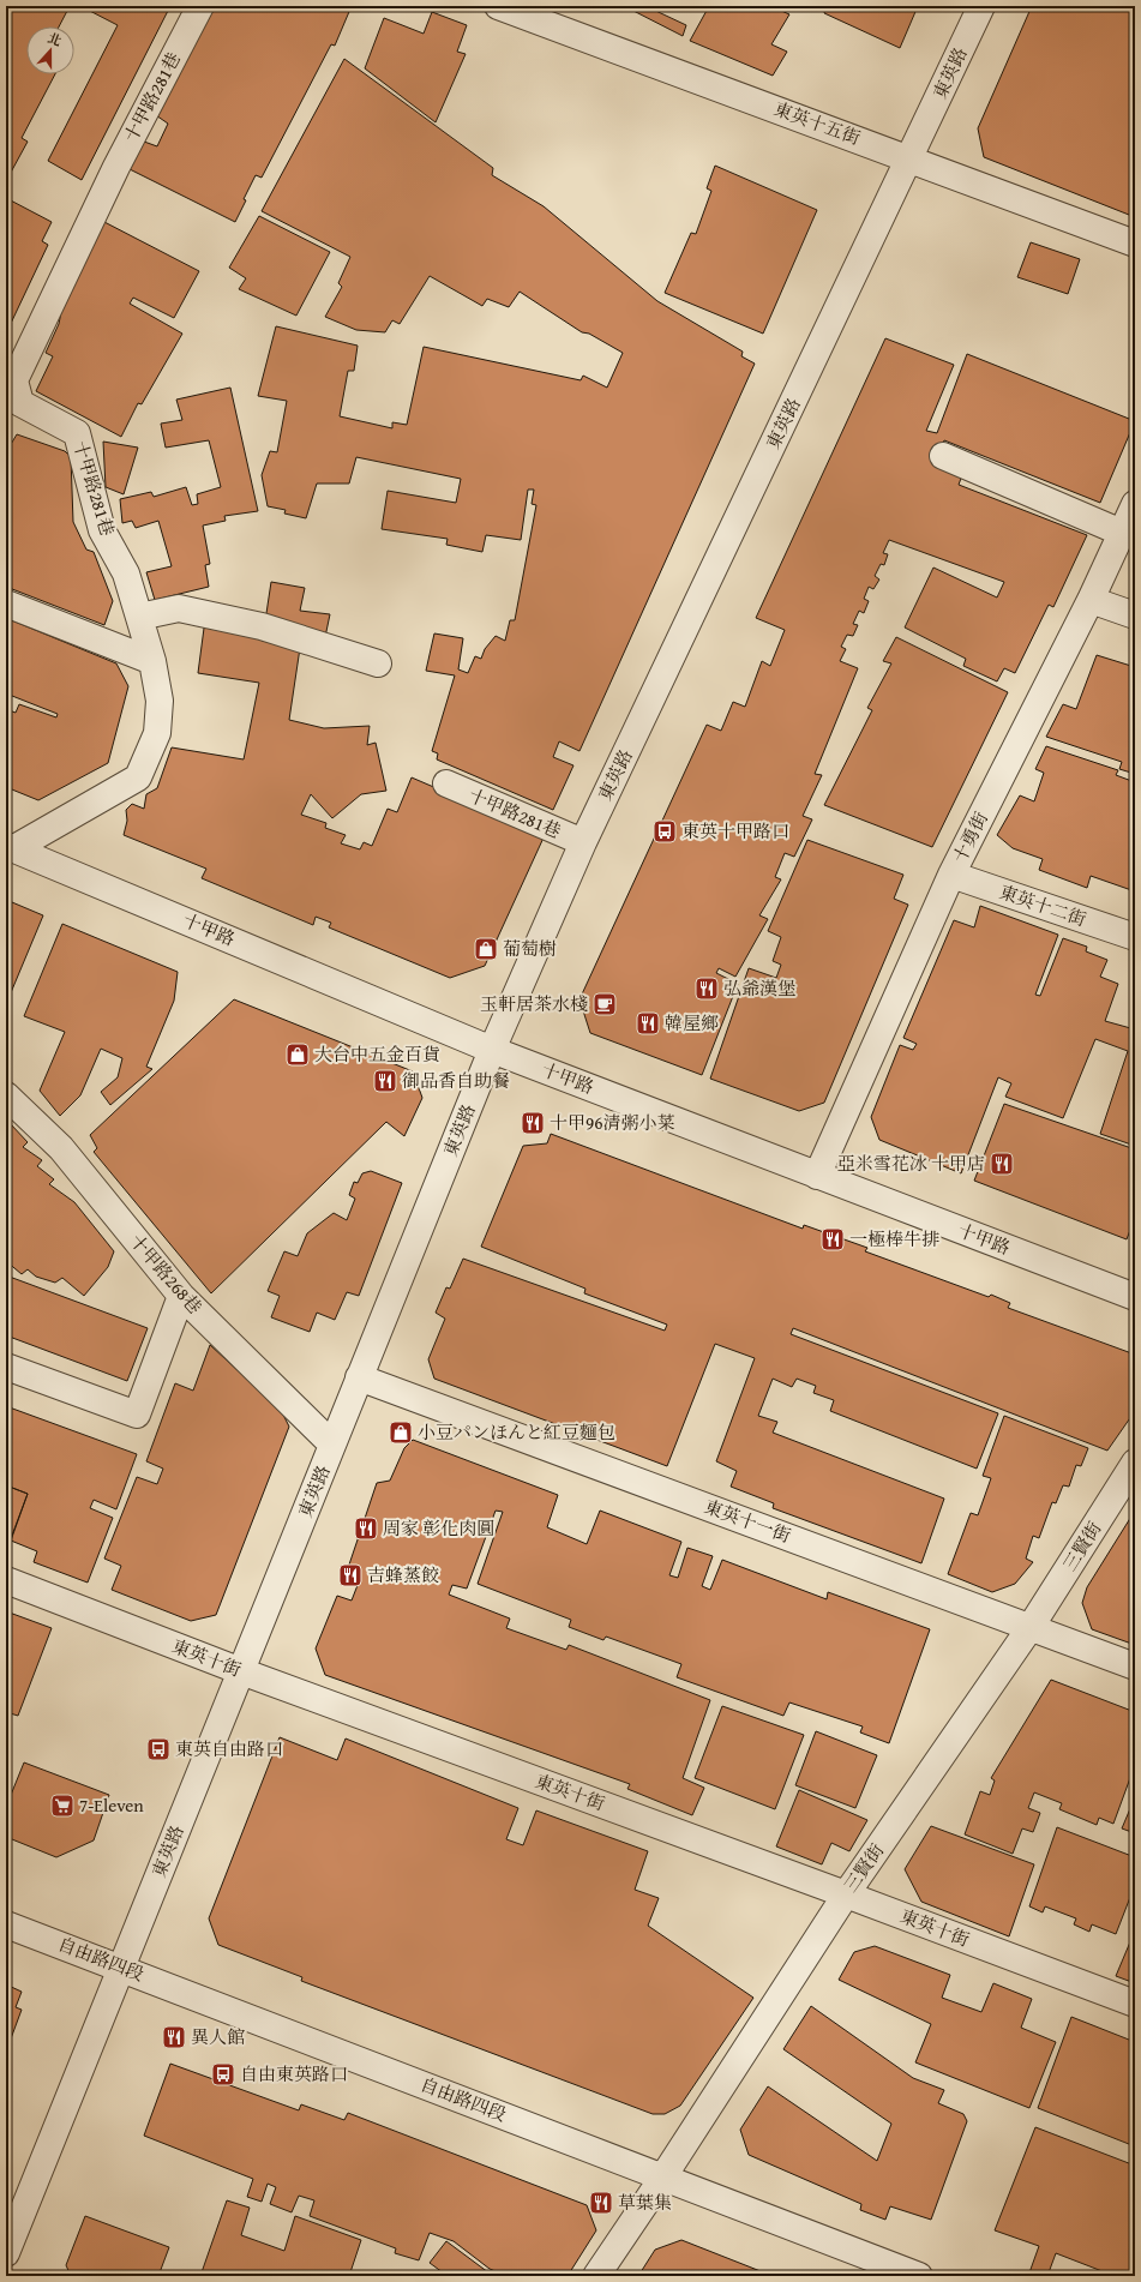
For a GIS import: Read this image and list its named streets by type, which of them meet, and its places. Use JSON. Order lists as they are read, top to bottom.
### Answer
{
  "streets": {
    "street": [
      "東英路",
      "十甲路281巷",
      "東英十五街",
      "十勇街",
      "東英十二街",
      "十甲路",
      "十甲路268巷",
      "東英十一街",
      "三賢街",
      "東英十街",
      "自由路四段"
    ]
  },
  "crossings": [
    ["東英路", "十甲路281巷"],
    ["東英路", "東英十五街"],
    ["東英路", "十甲路"],
    ["東英路", "十甲路268巷"],
    ["東英路", "東英十一街"],
    ["東英路", "東英十街"],
    ["東英路", "自由路四段"],
    ["十甲路281巷", "十甲路"],
    ["十勇街", "東英十二街"],
    ["十勇街", "十甲路"],
    ["東英十一街", "三賢街"],
    ["三賢街", "東英十街"],
    ["三賢街", "自由路四段"]
  ],
  "places": {
    "bus stop": ["東英十甲路口", "東英自由路口", "自由東英路口"],
    "shop": ["葡萄樹", "大台中五金百貨", "小豆パンほんと紅豆麵包"],
    "restaurant": [
      "弘爺漢堡",
      "韓屋鄉",
      "御品香自助餐",
      "十甲96清粥小菜",
      "亞米雪花冰 十甲店",
      "一極棒牛排",
      "周家 彰化肉圓",
      "吉蜂蒸餃",
      "異人館",
      "草葉集"
    ],
    "cafe": ["玉軒居茶水棧"],
    "supermarket": ["7-Eleven"]
  },
  "north": "top"
}
